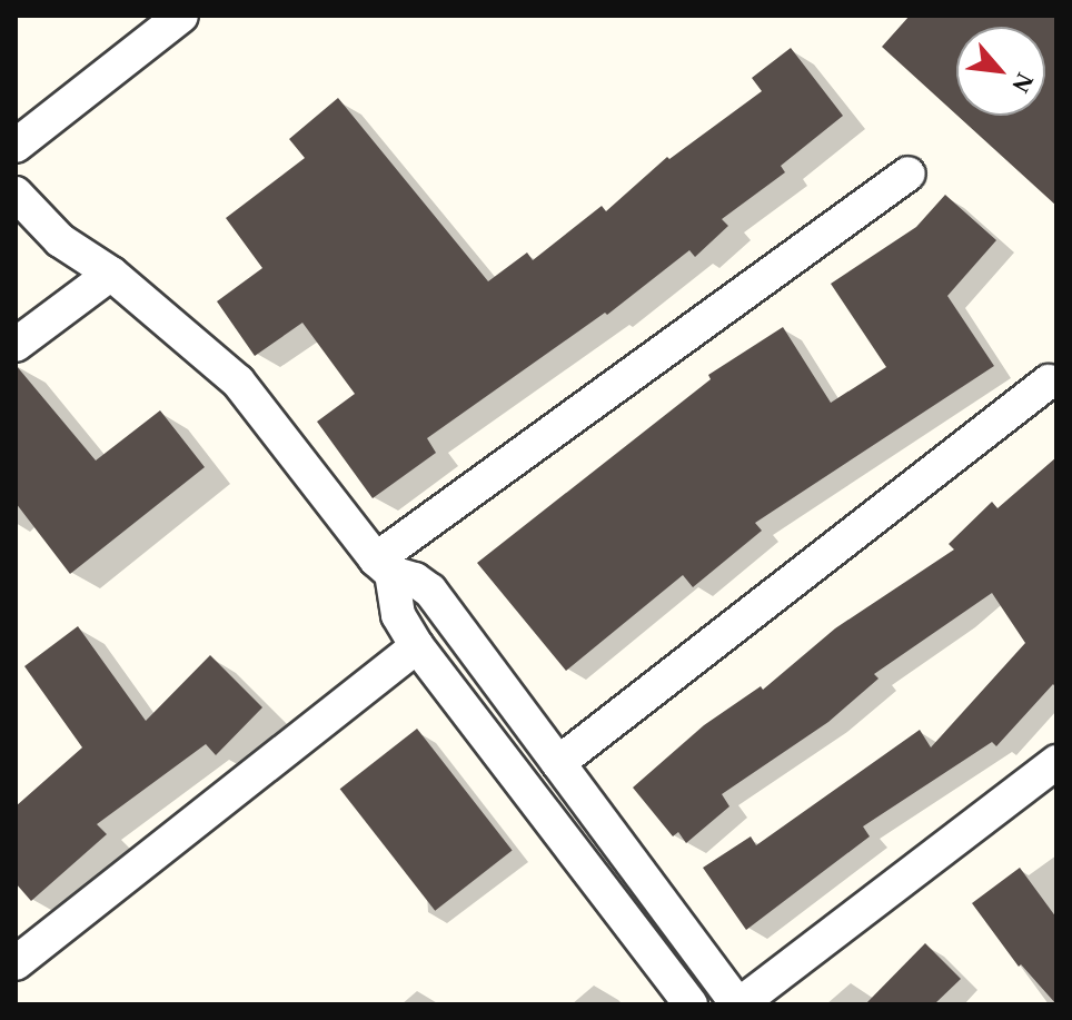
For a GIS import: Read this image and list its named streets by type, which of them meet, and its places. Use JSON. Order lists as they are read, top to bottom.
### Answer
{
  "north": "bottom right"
}
